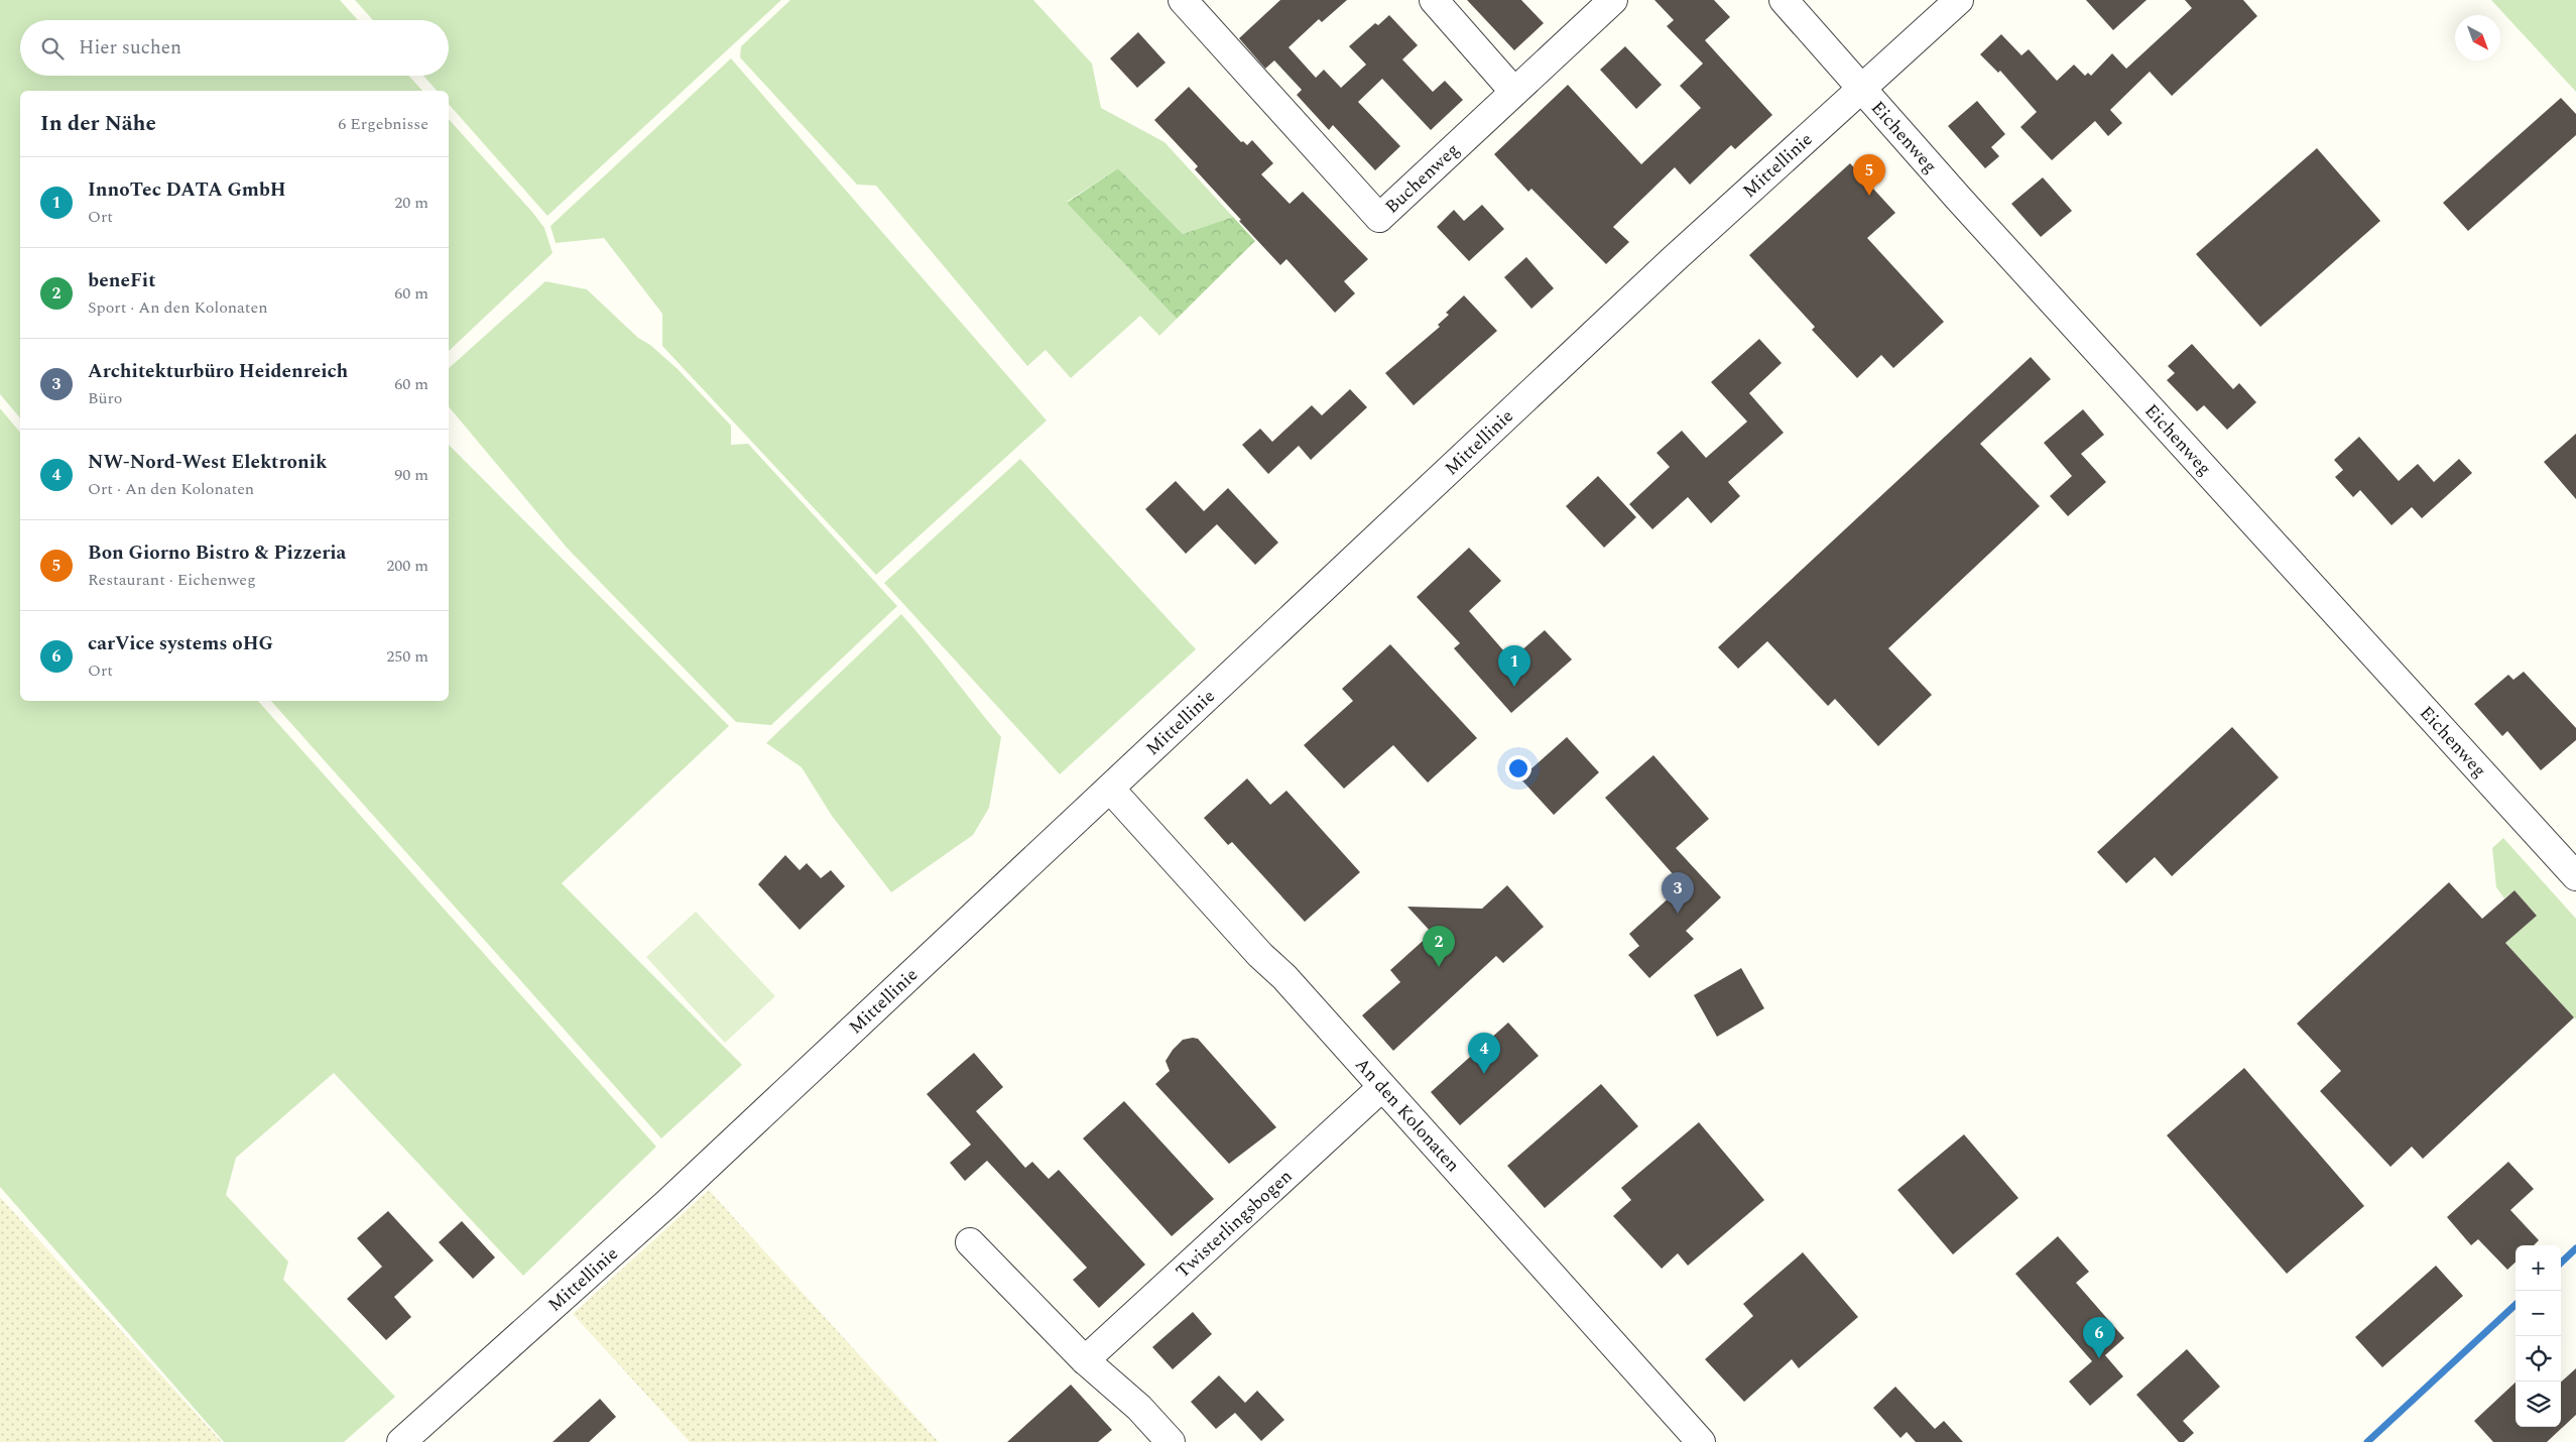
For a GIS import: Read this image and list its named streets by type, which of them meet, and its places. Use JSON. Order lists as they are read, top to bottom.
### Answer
{
  "streets": {
    "street": [
      "Eichenweg",
      "Mittellinie",
      "Buchenweg",
      "An den Kolonaten",
      "Twisterlingsbogen"
    ]
  },
  "crossings": [
    ["Eichenweg", "Mittellinie"],
    ["Mittellinie", "An den Kolonaten"],
    ["An den Kolonaten", "Twisterlingsbogen"]
  ],
  "north": "bottom right",
  "page": {
    "search": "Hier suchen",
    "heading": ["In der Nähe", "6 Ergebnisse"],
    "pins": [
      "5",
      "1",
      "3",
      "2",
      "4",
      "6"
    ],
    "list": [
      {
        "mark": "1",
        "name": "InnoTec DATA GmbH",
        "note": "Ort",
        "value": "20 m"
      },
      {
        "mark": "2",
        "name": "beneFit",
        "note": "Sport · An den Kolonaten",
        "value": "60 m"
      },
      {
        "mark": "3",
        "name": "Architekturbüro Heidenreich",
        "note": "Büro",
        "value": "60 m"
      },
      {
        "mark": "4",
        "name": "NW-Nord-West Elektronik",
        "note": "Ort · An den Kolonaten",
        "value": "90 m"
      },
      {
        "mark": "5",
        "name": "Bon Giorno Bistro & Pizzeria",
        "note": "Restaurant · Eichenweg",
        "value": "200 m"
      },
      {
        "mark": "6",
        "name": "carVice systems oHG",
        "note": "Ort",
        "value": "250 m"
      }
    ],
    "map_buttons": ["+", "−"]
  }
}
